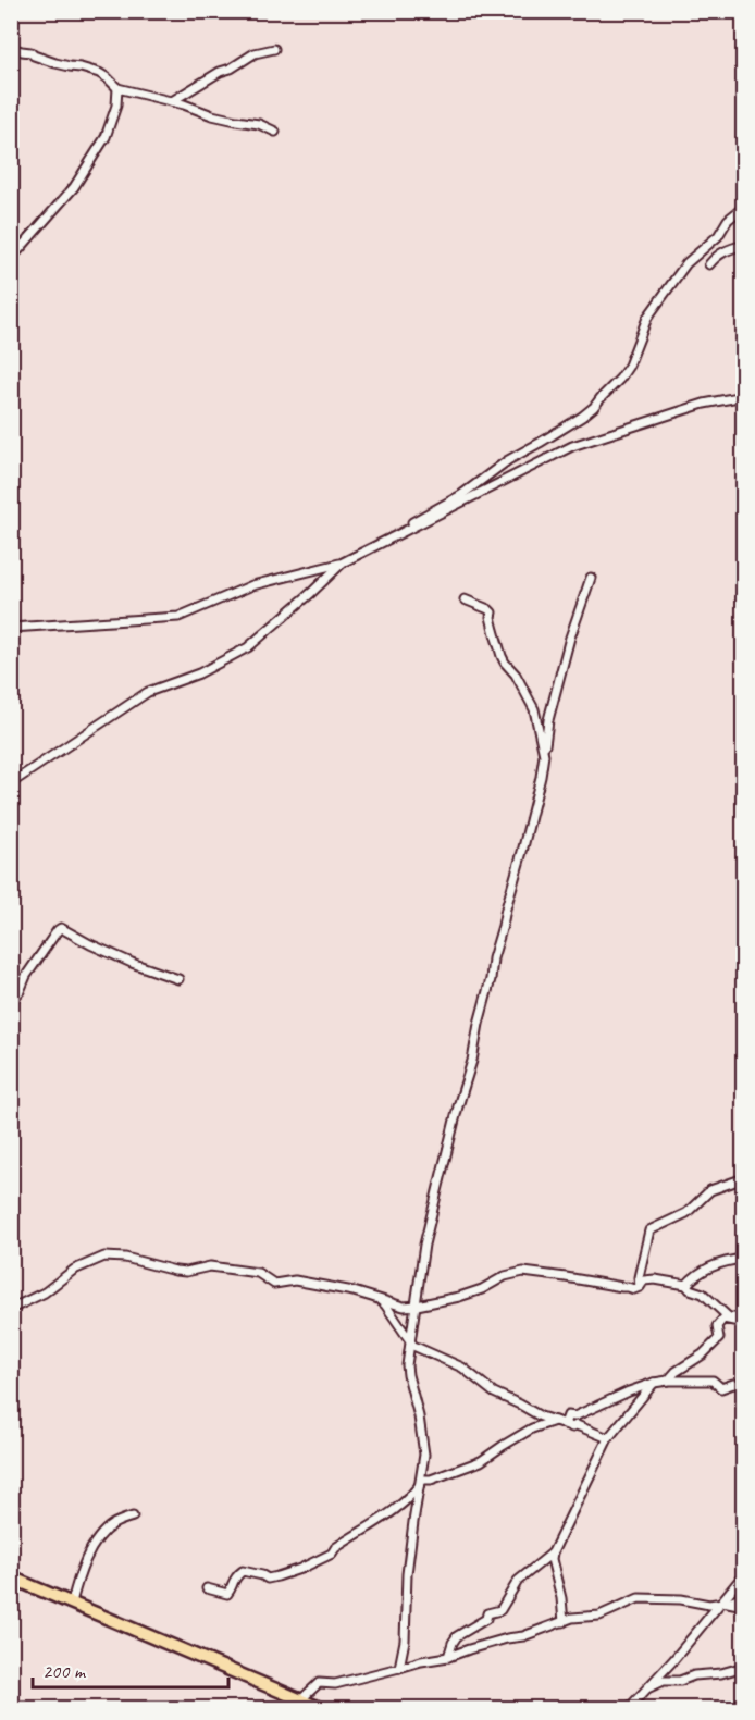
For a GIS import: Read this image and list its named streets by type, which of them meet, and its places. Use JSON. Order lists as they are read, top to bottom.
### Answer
{
  "scale_bar": "200 m"
}
